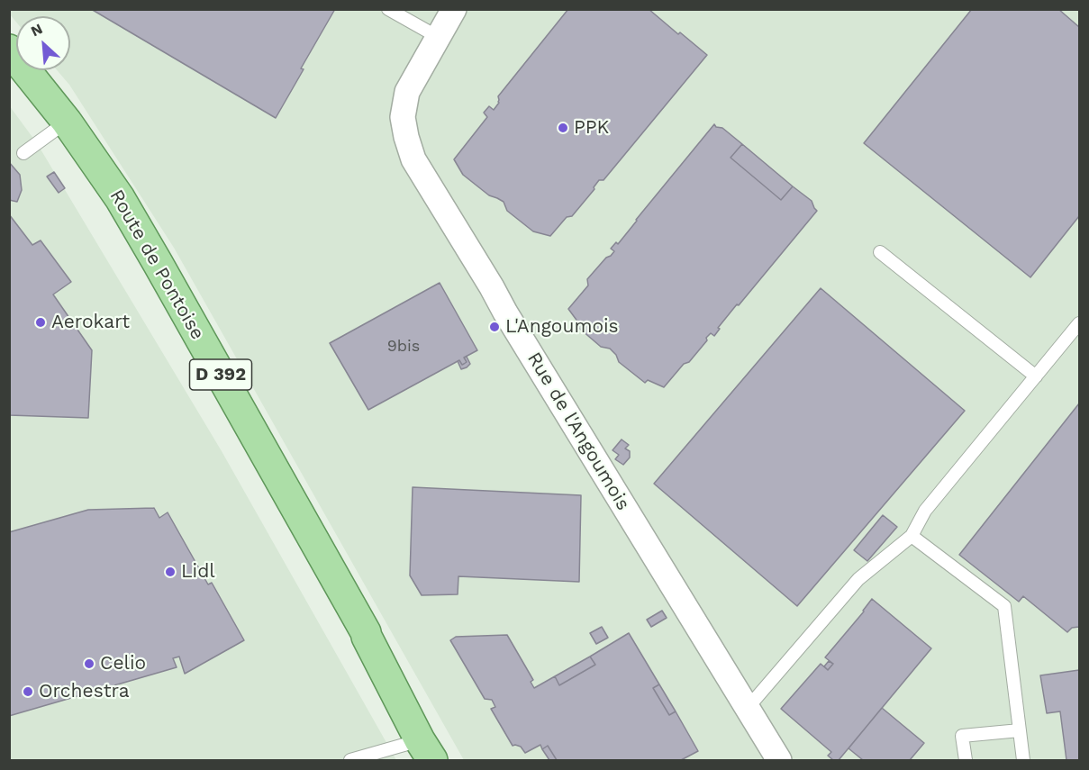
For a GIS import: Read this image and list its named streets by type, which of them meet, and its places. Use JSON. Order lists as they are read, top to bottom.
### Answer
{
  "streets": {
    "main road": ["Route de Pontoise", "D 392"],
    "street": ["Rue de l'Angoumois"]
  },
  "places": [
    "PPK",
    "Aerokart",
    "L'Angoumois",
    "Lidl",
    "Celio",
    "Orchestra"
  ],
  "house_numbers": ["9bis"],
  "north": "top left"
}
